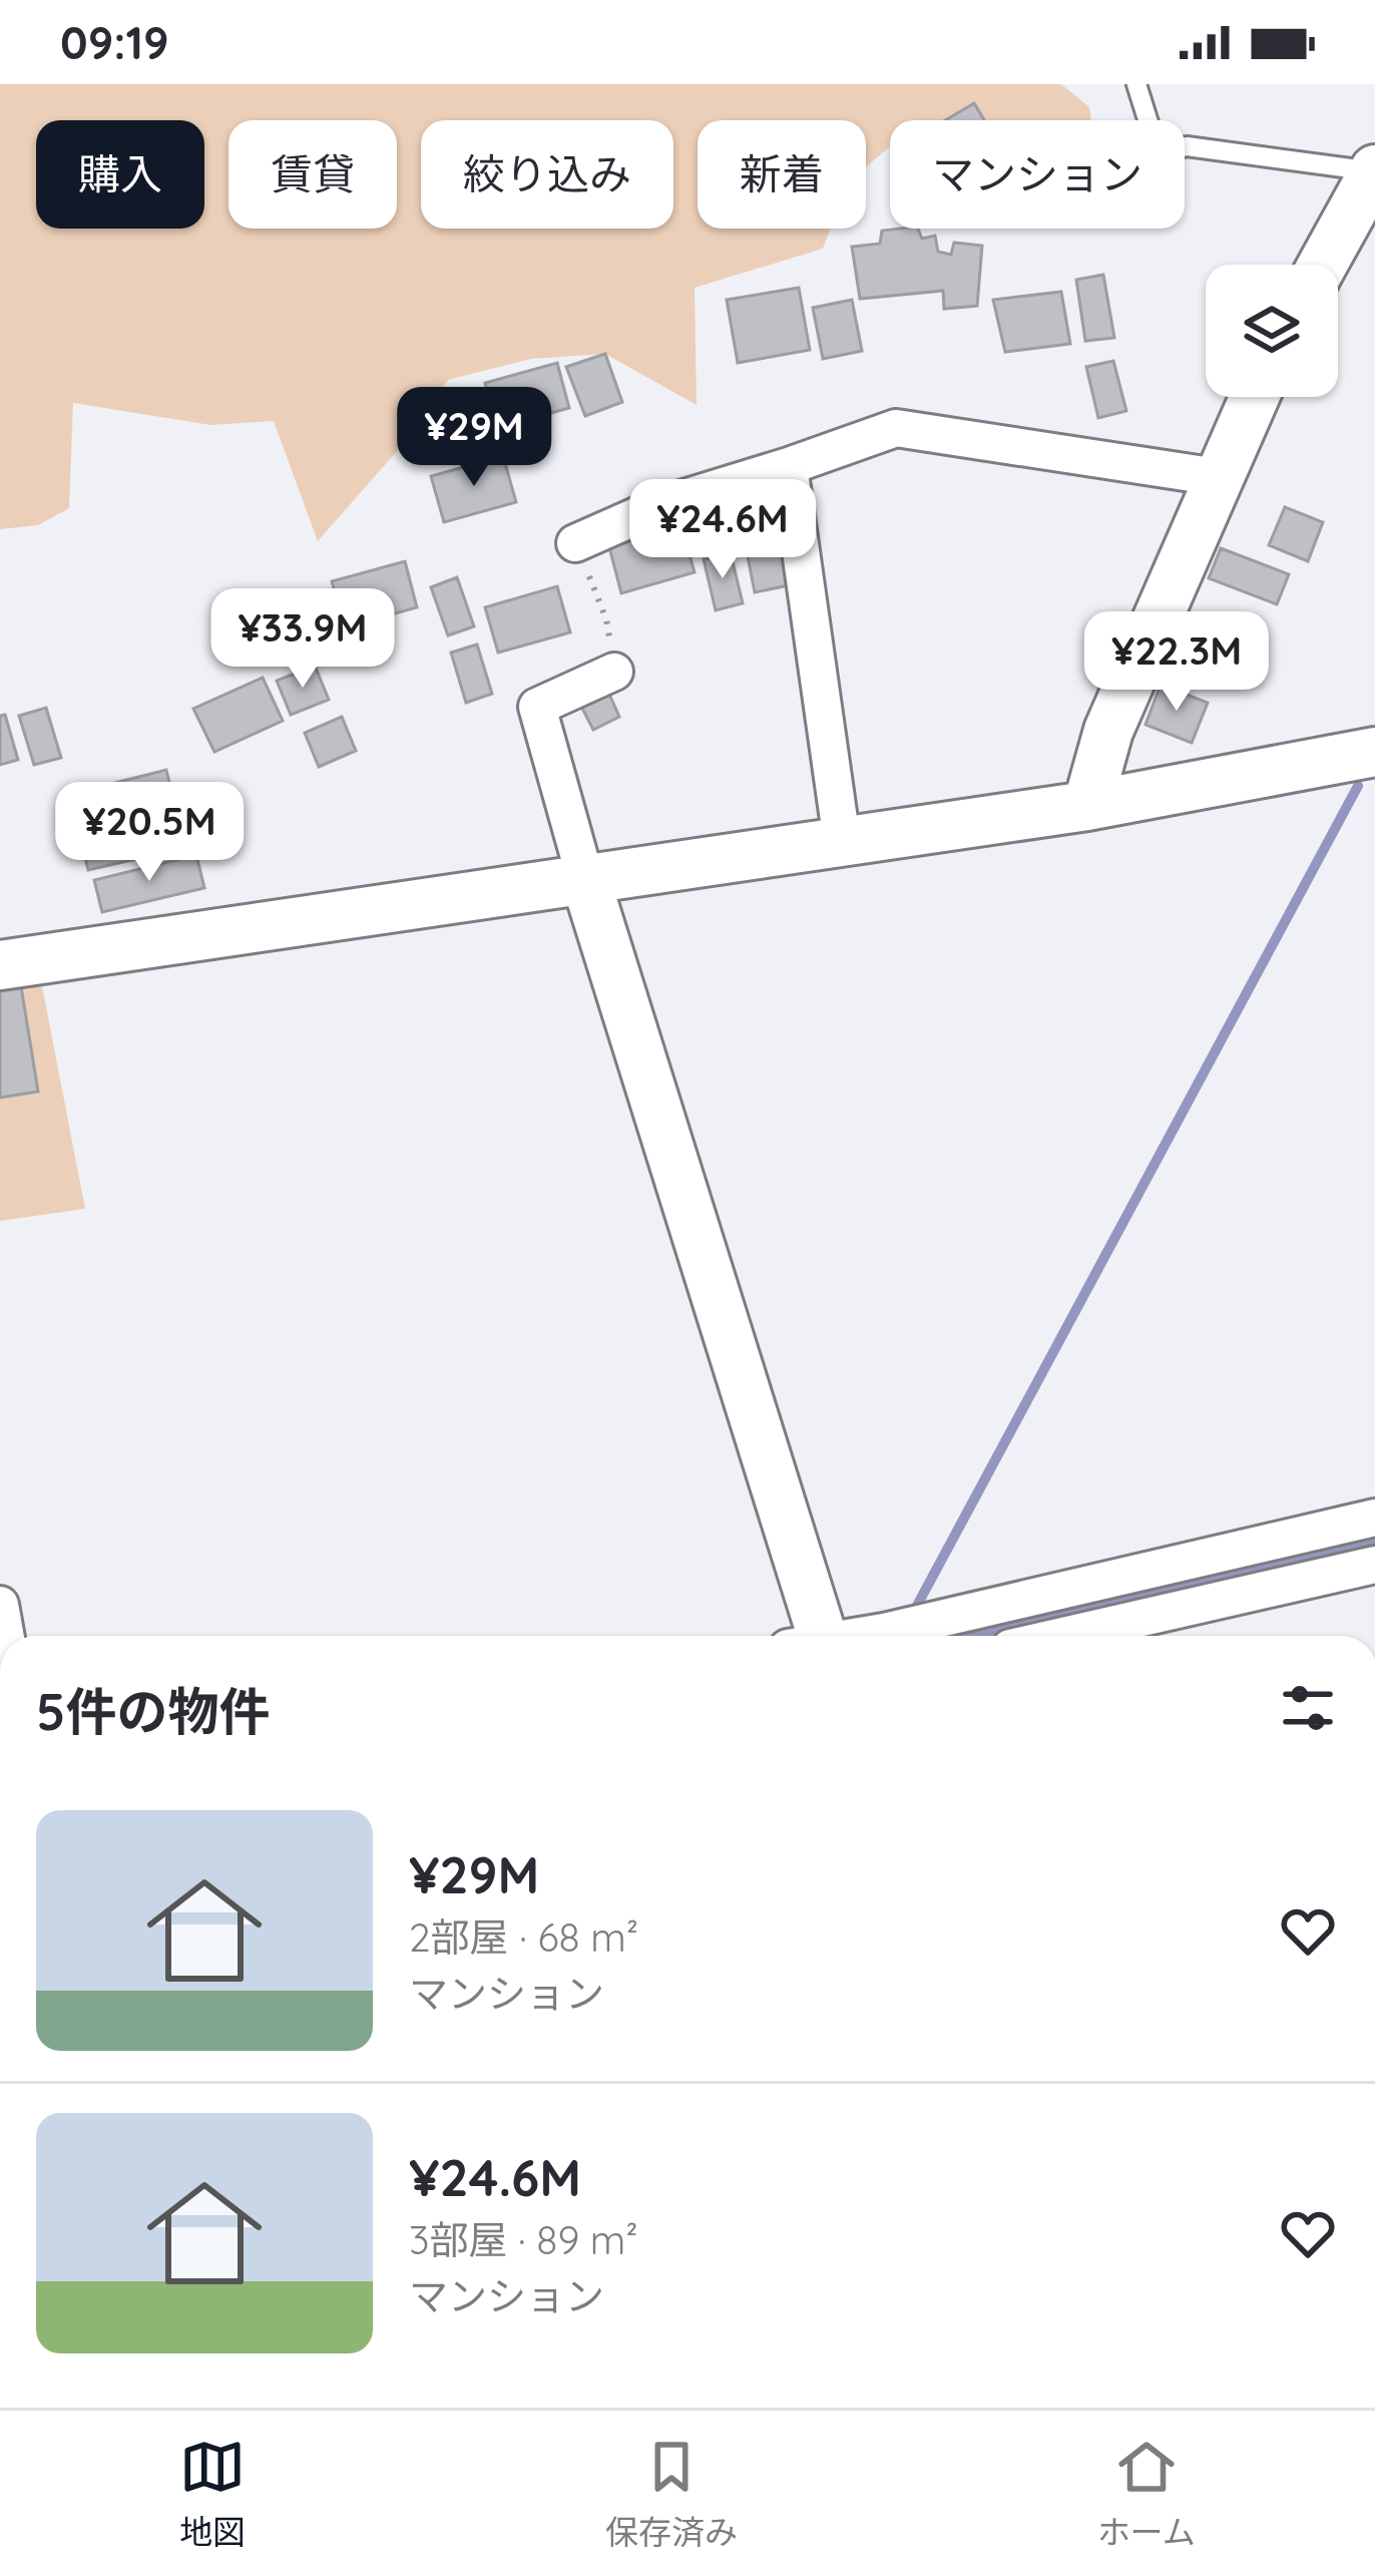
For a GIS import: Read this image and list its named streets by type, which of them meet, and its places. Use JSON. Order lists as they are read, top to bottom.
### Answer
{
  "page": {
    "status": "09:19",
    "chip": [
      "購入",
      "賃貸",
      "絞り込み",
      "新着",
      "マンション"
    ],
    "price": [
      "¥29M",
      "¥24.6M",
      "¥33.9M",
      "¥22.3M",
      "¥20.5M"
    ],
    "heading": "5件の物件",
    "list": [
      {
        "name": "¥29M",
        "note": "2部屋 · 68 m² · マンション"
      },
      {
        "name": "¥24.6M",
        "note": "3部屋 · 89 m² · マンション"
      }
    ],
    "tabs": ["地図", "保存済み", "ホーム"]
  }
}
